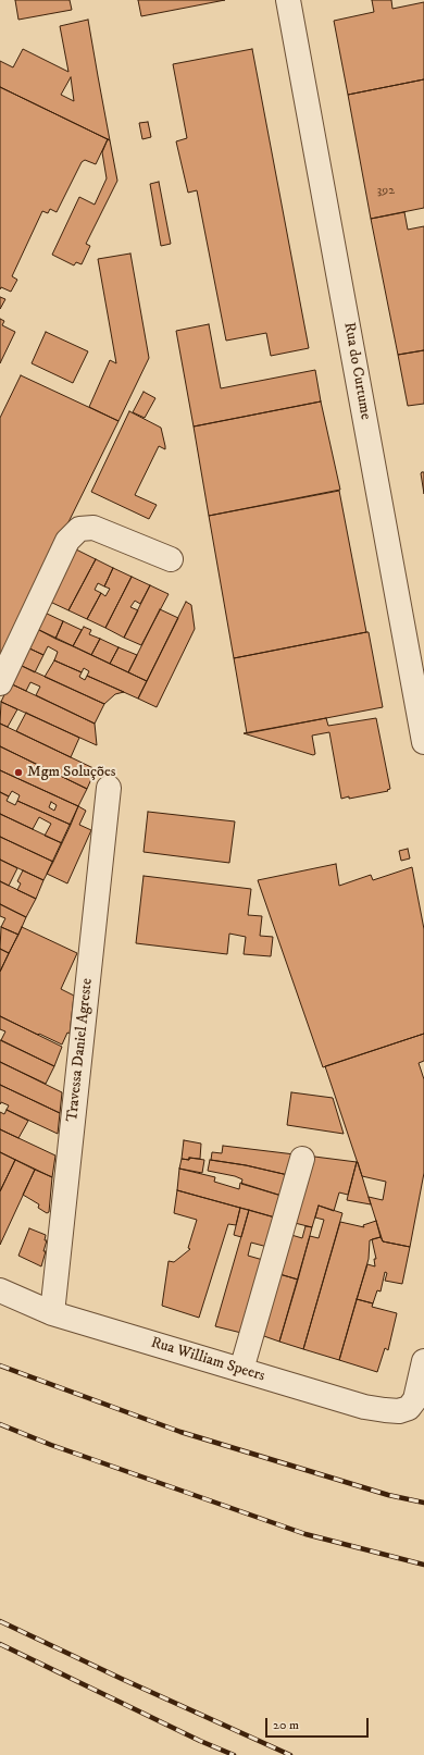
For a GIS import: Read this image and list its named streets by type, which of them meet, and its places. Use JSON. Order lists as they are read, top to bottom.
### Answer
{
  "streets": {
    "street": ["Rua do Curtume", "Travessa Daniel Agreste", "Rua William Speers"]
  },
  "crossings": [
    ["Travessa Daniel Agreste", "Rua William Speers"]
  ],
  "places": ["Mgm Soluções"],
  "house_numbers": ["392"],
  "scale_bar": "20 m"
}
